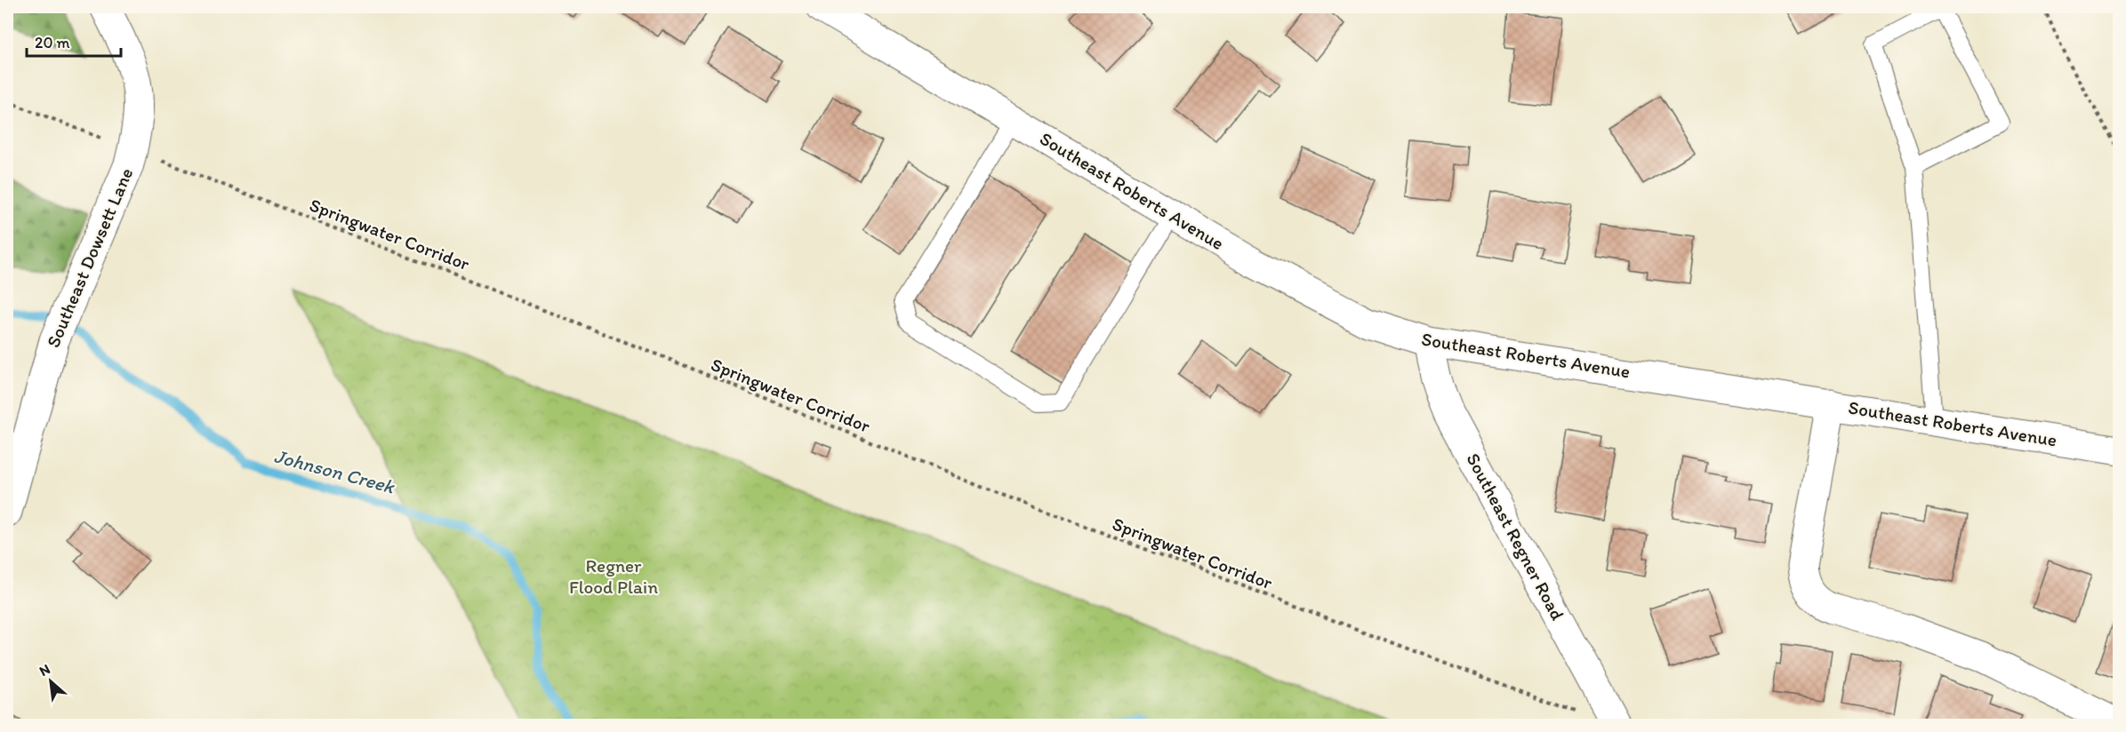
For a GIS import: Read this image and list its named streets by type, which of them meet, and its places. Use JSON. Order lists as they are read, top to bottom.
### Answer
{
  "streets": {
    "street": ["Southeast Roberts Avenue", "Southeast Dowsett Lane", "Southeast Regner Road"],
    "path": ["Springwater Corridor"]
  },
  "crossings": [
    ["Southeast Roberts Avenue", "Southeast Regner Road"],
    ["Springwater Corridor", "Southeast Dowsett Lane"]
  ],
  "water": ["Johnson Creek"],
  "parks": ["Regner Flood Plain"],
  "scale_bar": "20 m",
  "north": "top left"
}
